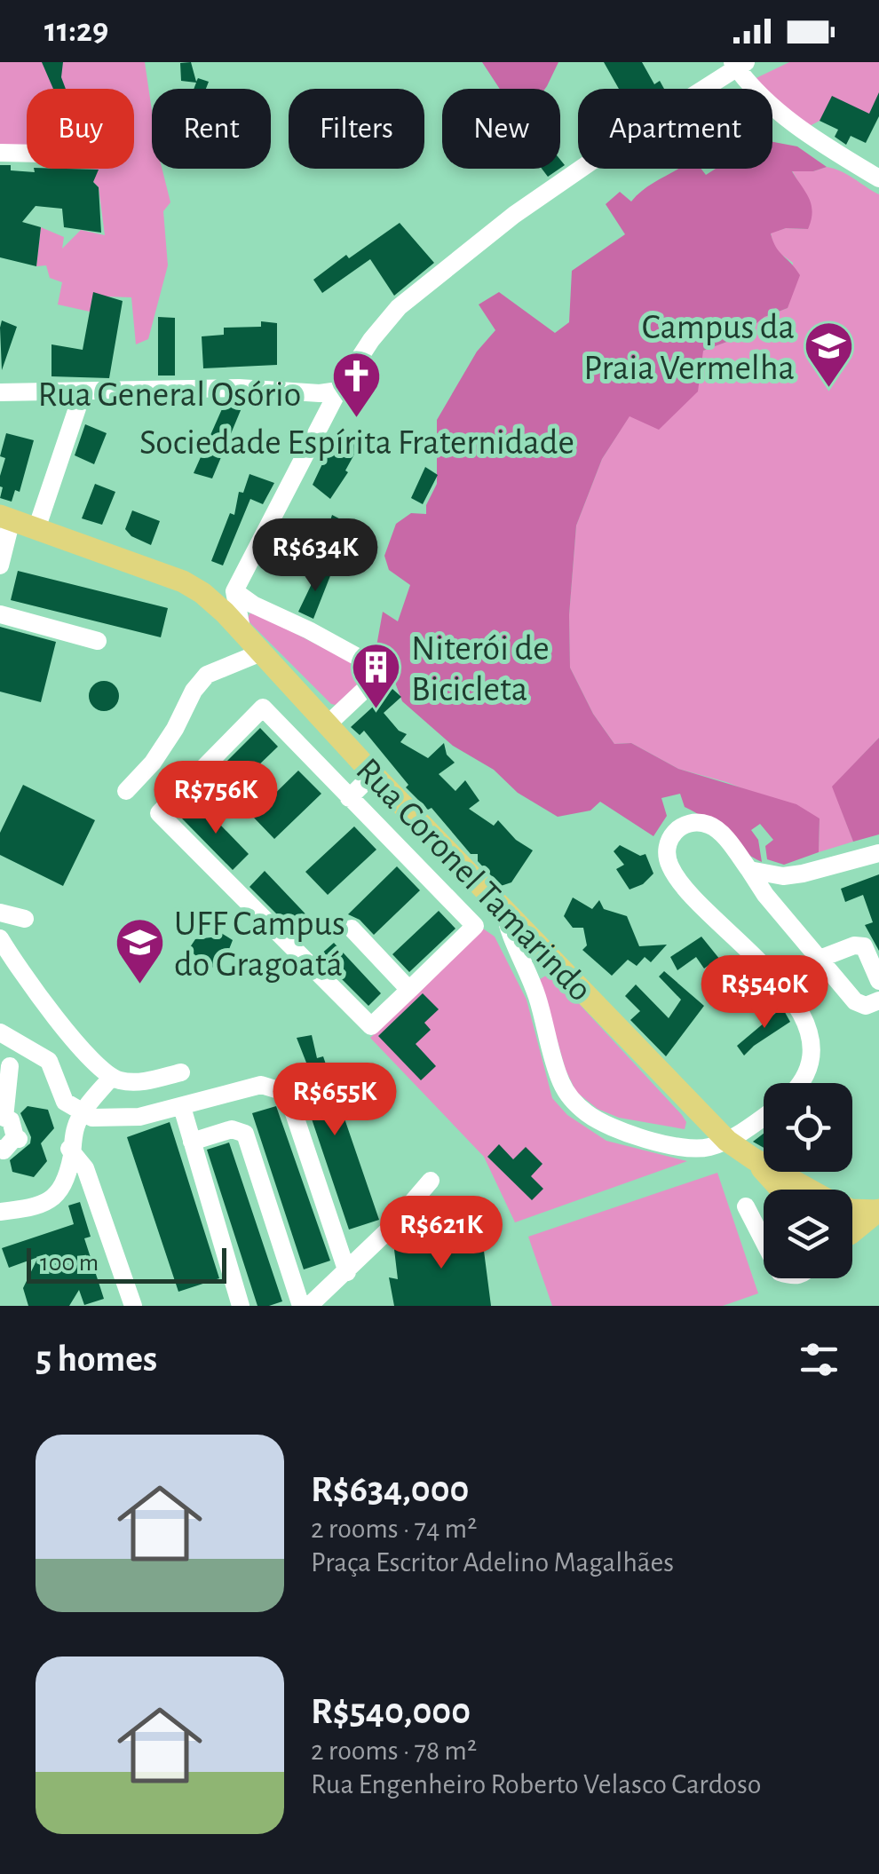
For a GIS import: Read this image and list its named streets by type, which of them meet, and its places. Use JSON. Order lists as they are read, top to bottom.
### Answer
{
  "streets": {
    "main road": ["Rua Coronel Tamarindo"],
    "street": ["Rua General Osório"]
  },
  "places": {
    "school or university": ["Campus da Praia Vermelha", "UFF Campus do Gragoatá"],
    "church": ["Sociedade Espírita Fraternidade"],
    "building": ["Niterói de Bicicleta"]
  },
  "scale_bar": "100 m",
  "page": {
    "status": "11:29",
    "chip": [
      "Buy",
      "Rent",
      "Filters",
      "New",
      "Apartment"
    ],
    "price": [
      "R$634K",
      "R$756K",
      "R$540K",
      "R$655K",
      "R$621K"
    ],
    "scale": "100 m",
    "heading": "5 homes",
    "list": [
      {
        "name": "R$634,000",
        "note": "2 rooms · 74 m² · Praça Escritor Adelino Magalhães"
      },
      {
        "name": "R$540,000",
        "note": "2 rooms · 78 m² · Rua Engenheiro Roberto Velasco Cardoso"
      }
    ]
  }
}
